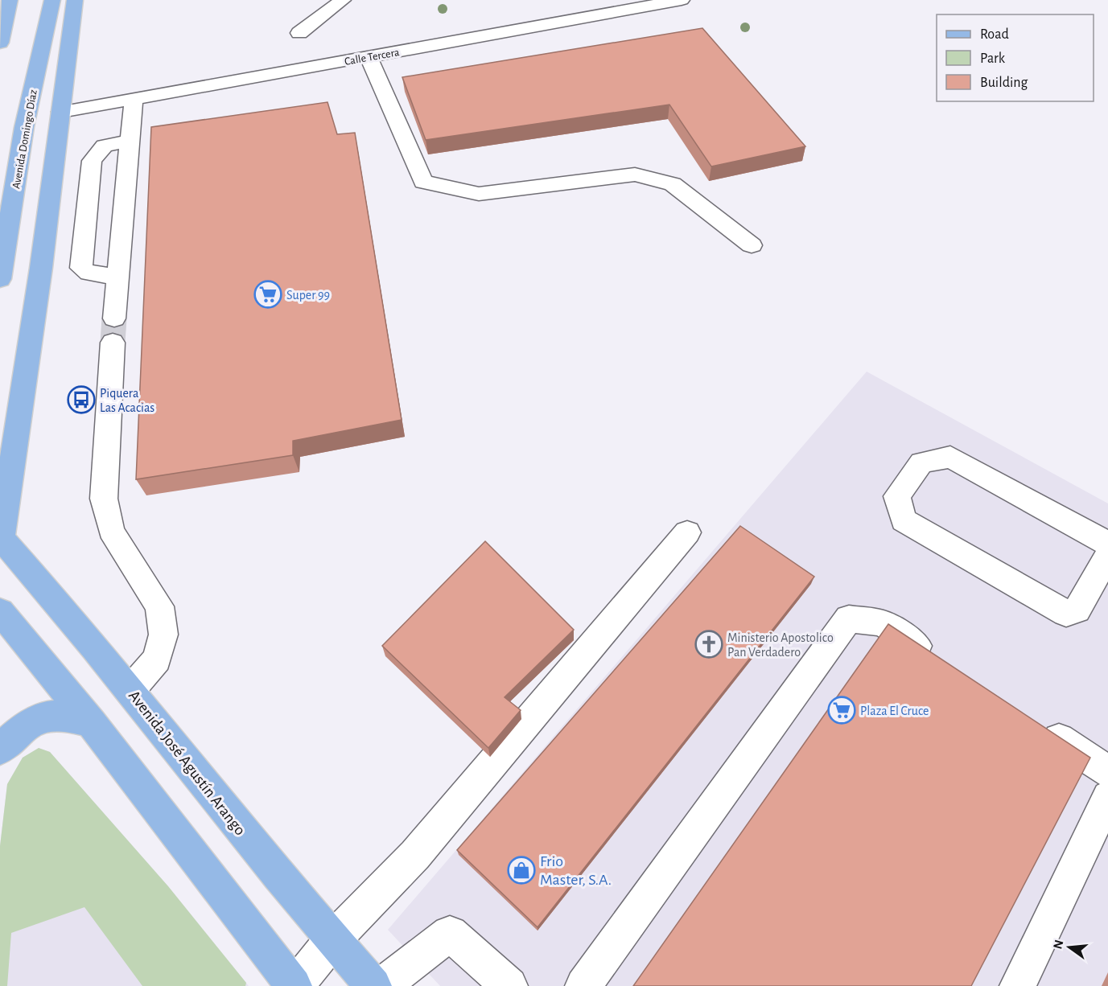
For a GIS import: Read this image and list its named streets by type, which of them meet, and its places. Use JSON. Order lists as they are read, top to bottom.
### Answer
{
  "streets": {
    "main road": ["Avenida Domingo Díaz", "Avenida José Agustín Arango"],
    "street": ["Calle Tercera"]
  },
  "places": {
    "supermarket": ["Super 99", "Plaza El Cruce"],
    "bus stop": ["Piquera Las Acacias"],
    "church": ["Ministerio Apostolico Pan Verdadero"],
    "shop": ["Frio Master, S.A."]
  },
  "legend": ["Road", "Park", "Building"],
  "north": "left"
}
